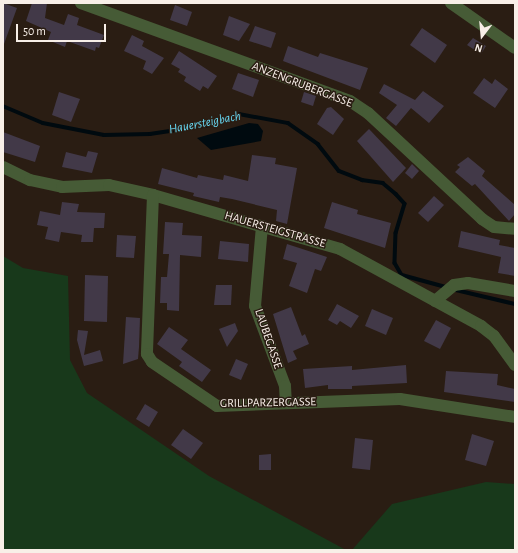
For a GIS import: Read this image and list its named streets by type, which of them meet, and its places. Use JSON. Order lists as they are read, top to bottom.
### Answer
{
  "streets": {
    "street": [
      "ANZENGRUBERGASSE",
      "HAUERSTEIGSTRASSE",
      "LAUBEGASSE",
      "GRILLPARZERGASSE"
    ]
  },
  "crossings": [
    ["HAUERSTEIGSTRASSE", "LAUBEGASSE"],
    ["HAUERSTEIGSTRASSE", "GRILLPARZERGASSE"],
    ["LAUBEGASSE", "GRILLPARZERGASSE"]
  ],
  "water": ["Hauersteigbach"],
  "scale_bar": "50 m",
  "north": "bottom"
}
